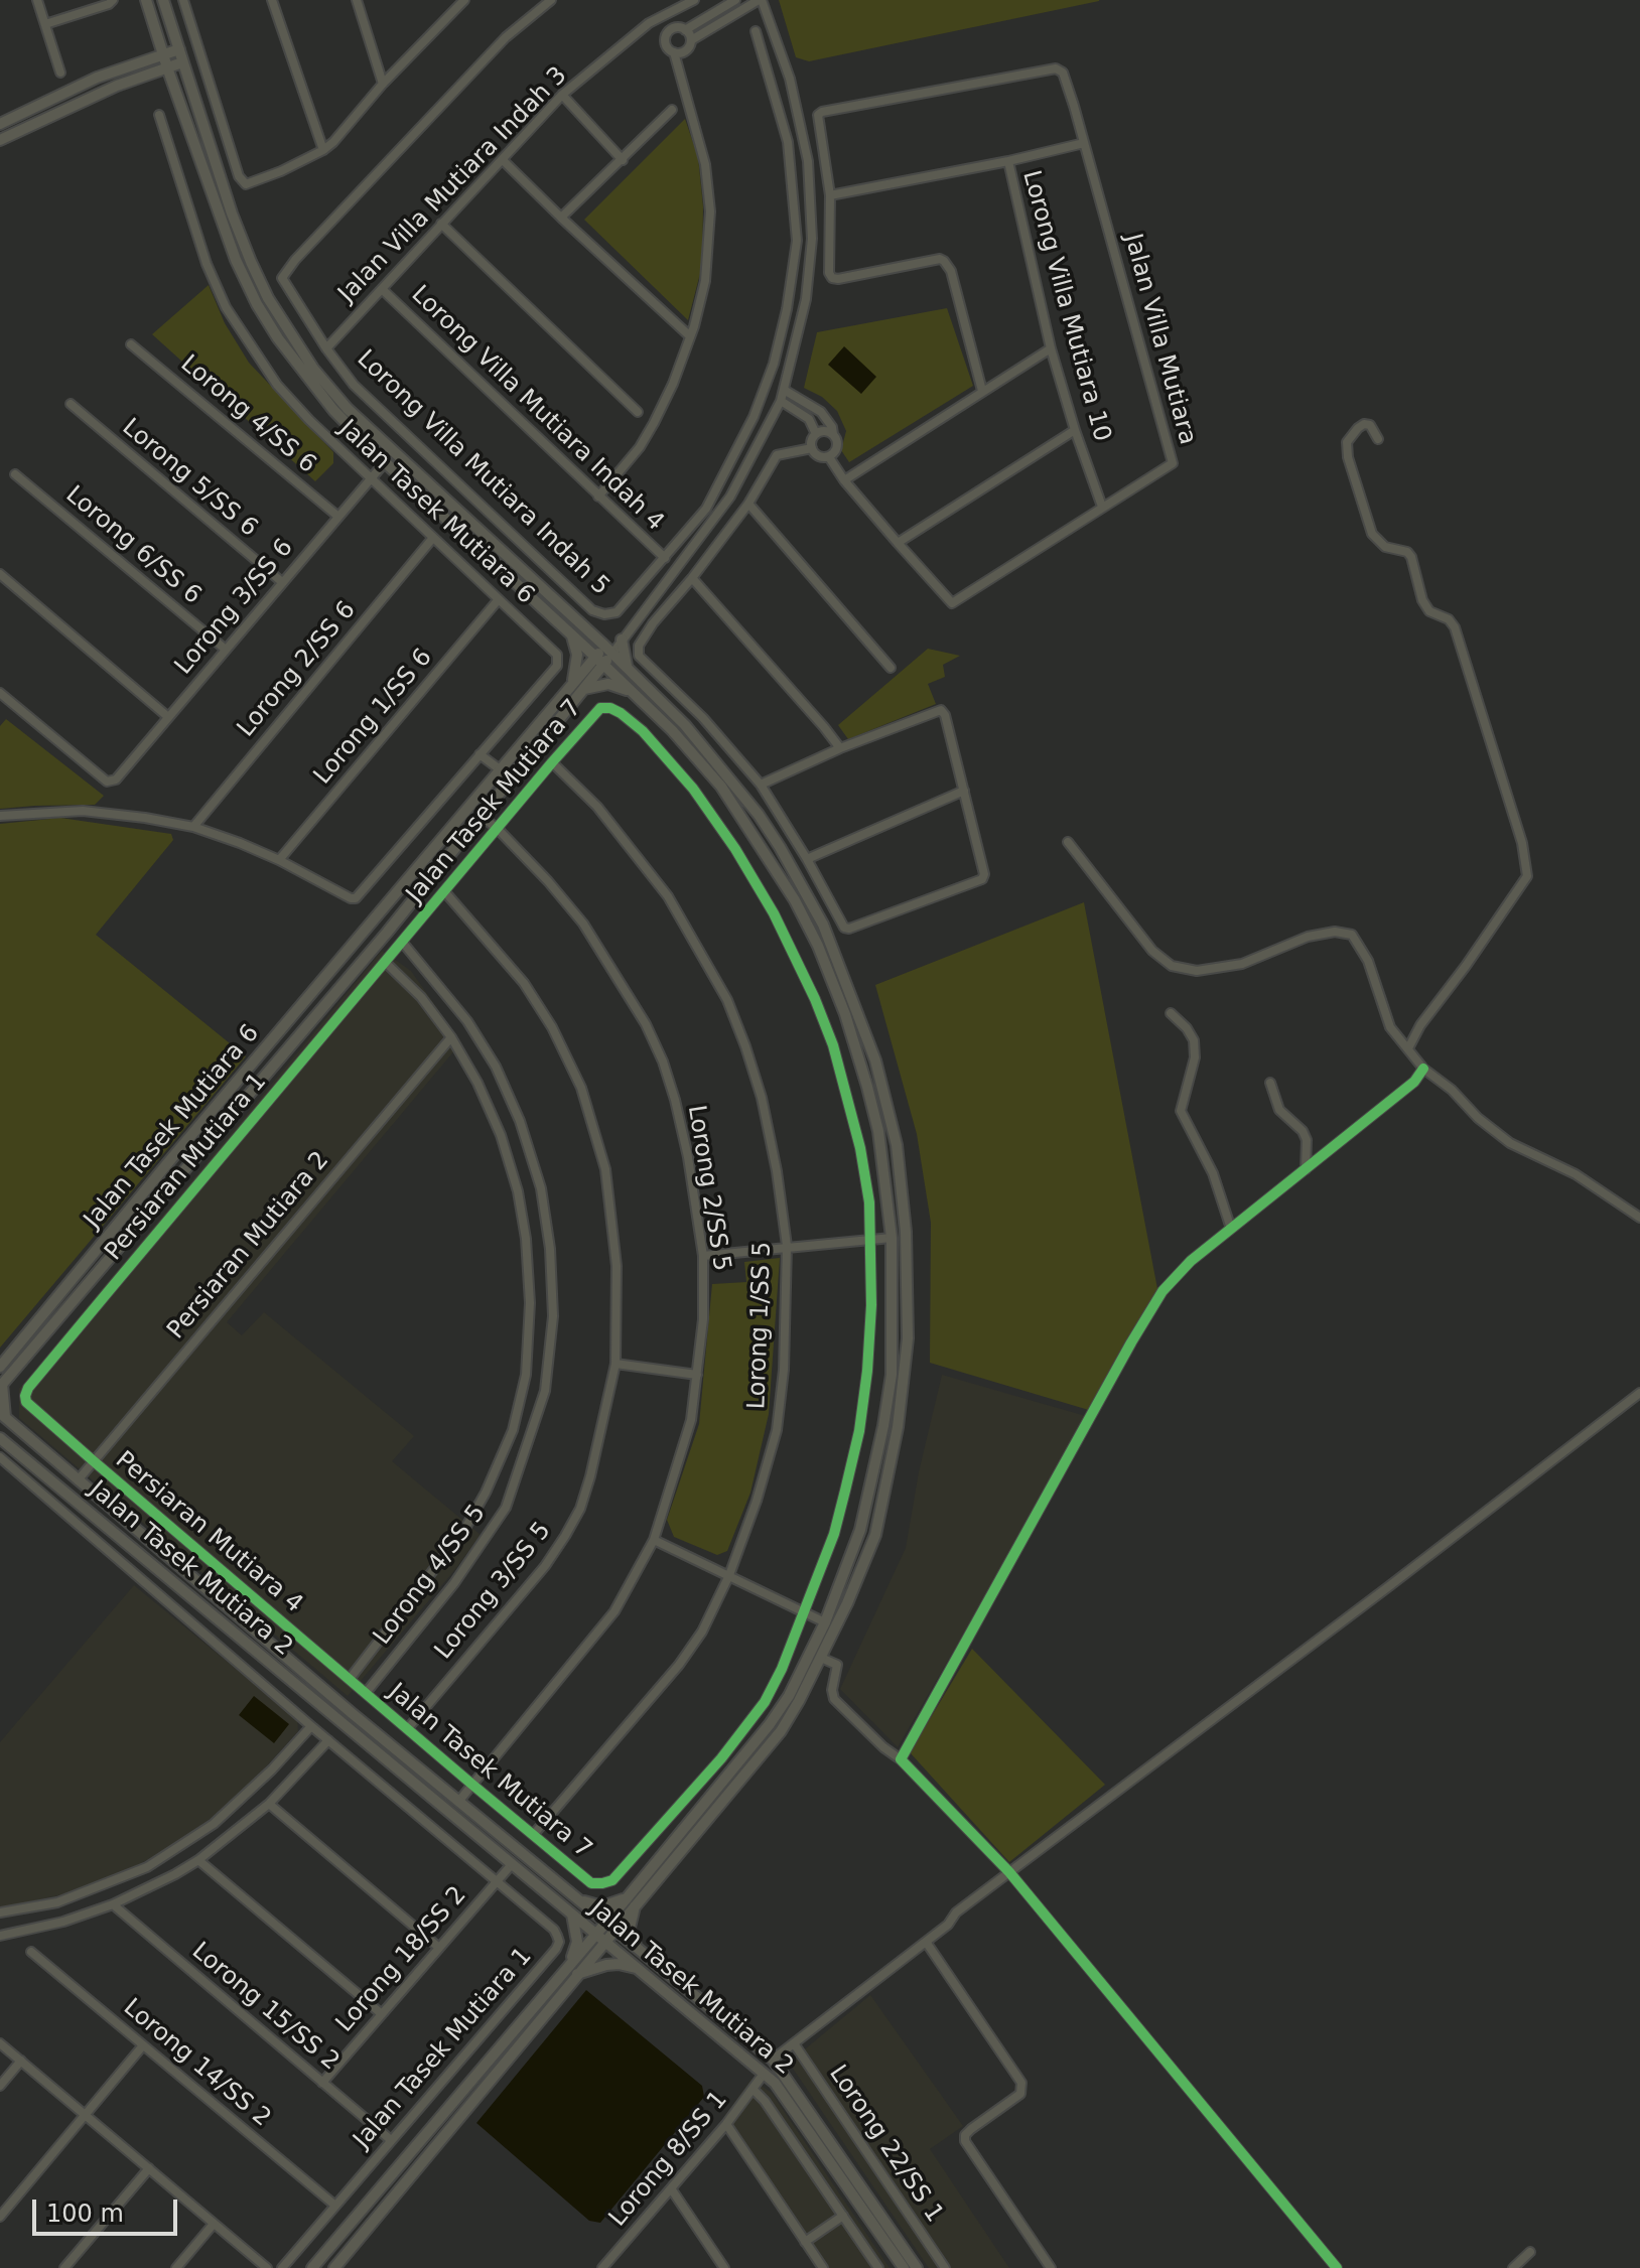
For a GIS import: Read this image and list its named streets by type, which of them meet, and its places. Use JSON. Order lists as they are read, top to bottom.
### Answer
{
  "streets": {
    "street": [
      "Jalan Villa Mutiara Indah 3",
      "Lorong Villa Mutiara 10",
      "Jalan Villa Mutiara",
      "Lorong Villa Mutiara Indah 4",
      "Lorong 4/SS 6",
      "Lorong Villa Mutiara Indah 5",
      "Lorong 5/SS 6",
      "Jalan Tasek Mutiara 6",
      "Lorong 6/SS 6",
      "Lorong 3/SS 6",
      "Lorong 2/SS 6",
      "Lorong 1/SS 6",
      "Jalan Tasek Mutiara 7",
      "Persiaran Mutiara 1",
      "Lorong 2/SS 5",
      "Persiaran Mutiara 2",
      "Lorong 1/SS 5",
      "Persiaran Mutiara 4",
      "Jalan Tasek Mutiara 2",
      "Lorong 4/SS 5",
      "Lorong 3/SS 5",
      "Lorong 18/SS 2",
      "Lorong 15/SS 2",
      "Jalan Tasek Mutiara 1",
      "Lorong 14/SS 2",
      "Lorong 22/SS 1",
      "Lorong 8/SS 1"
    ]
  },
  "crossings": [
    ["Jalan Villa Mutiara Indah 3", "Lorong Villa Mutiara Indah 4"],
    ["Jalan Villa Mutiara Indah 3", "Lorong Villa Mutiara Indah 5"],
    ["Lorong Villa Mutiara 10", "Jalan Villa Mutiara"],
    ["Lorong Villa Mutiara Indah 4", "Lorong Villa Mutiara Indah 5"],
    ["Lorong 4/SS 6", "Lorong 3/SS 6"],
    ["Lorong 5/SS 6", "Lorong 3/SS 6"],
    ["Jalan Tasek Mutiara 6", "Lorong 3/SS 6"],
    ["Jalan Tasek Mutiara 6", "Lorong 2/SS 6"],
    ["Jalan Tasek Mutiara 6", "Lorong 1/SS 6"],
    ["Jalan Tasek Mutiara 6", "Lorong 2/SS 5"],
    ["Lorong 6/SS 6", "Lorong 3/SS 6"],
    ["Jalan Tasek Mutiara 7", "Persiaran Mutiara 1"],
    ["Jalan Tasek Mutiara 7", "Lorong 2/SS 5"],
    ["Jalan Tasek Mutiara 7", "Lorong 1/SS 5"],
    ["Jalan Tasek Mutiara 7", "Persiaran Mutiara 4"],
    ["Jalan Tasek Mutiara 7", "Lorong 4/SS 5"],
    ["Jalan Tasek Mutiara 7", "Lorong 3/SS 5"],
    ["Persiaran Mutiara 1", "Persiaran Mutiara 4"],
    ["Lorong 2/SS 5", "Jalan Tasek Mutiara 2"],
    ["Persiaran Mutiara 2", "Persiaran Mutiara 4"],
    ["Persiaran Mutiara 2", "Jalan Tasek Mutiara 2"],
    ["Persiaran Mutiara 4", "Lorong 4/SS 5"],
    ["Jalan Tasek Mutiara 2", "Lorong 18/SS 2"],
    ["Jalan Tasek Mutiara 2", "Jalan Tasek Mutiara 1"],
    ["Jalan Tasek Mutiara 2", "Lorong 8/SS 1"],
    ["Lorong 18/SS 2", "Lorong 15/SS 2"],
    ["Lorong 18/SS 2", "Jalan Tasek Mutiara 1"],
    ["Lorong 15/SS 2", "Jalan Tasek Mutiara 1"],
    ["Jalan Tasek Mutiara 1", "Lorong 14/SS 2"]
  ],
  "scale_bar": "100 m"
}
